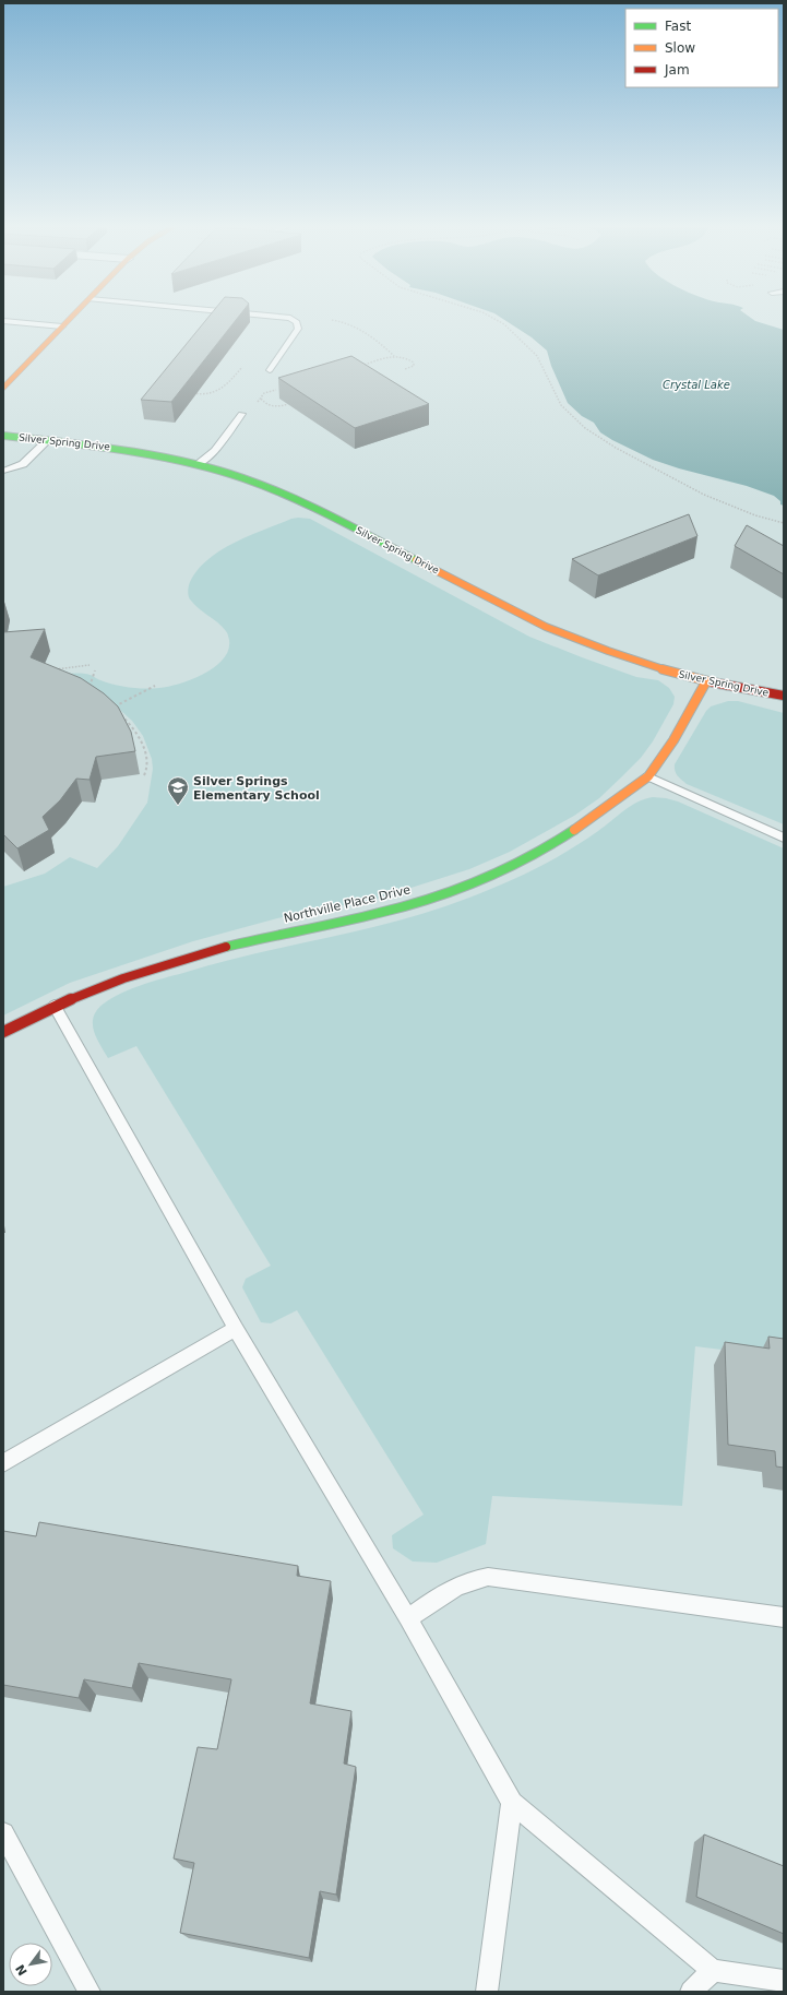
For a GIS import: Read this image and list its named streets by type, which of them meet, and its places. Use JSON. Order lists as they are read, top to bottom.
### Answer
{
  "streets": {
    "street": ["Silver Spring Drive", "Northville Place Drive"]
  },
  "crossings": [
    ["Silver Spring Drive", "Northville Place Drive"]
  ],
  "water": ["Crystal Lake"],
  "places": {
    "school or university": ["Silver Springs Elementary School"]
  },
  "legend": ["Fast", "Slow", "Jam"],
  "north": "bottom left"
}
